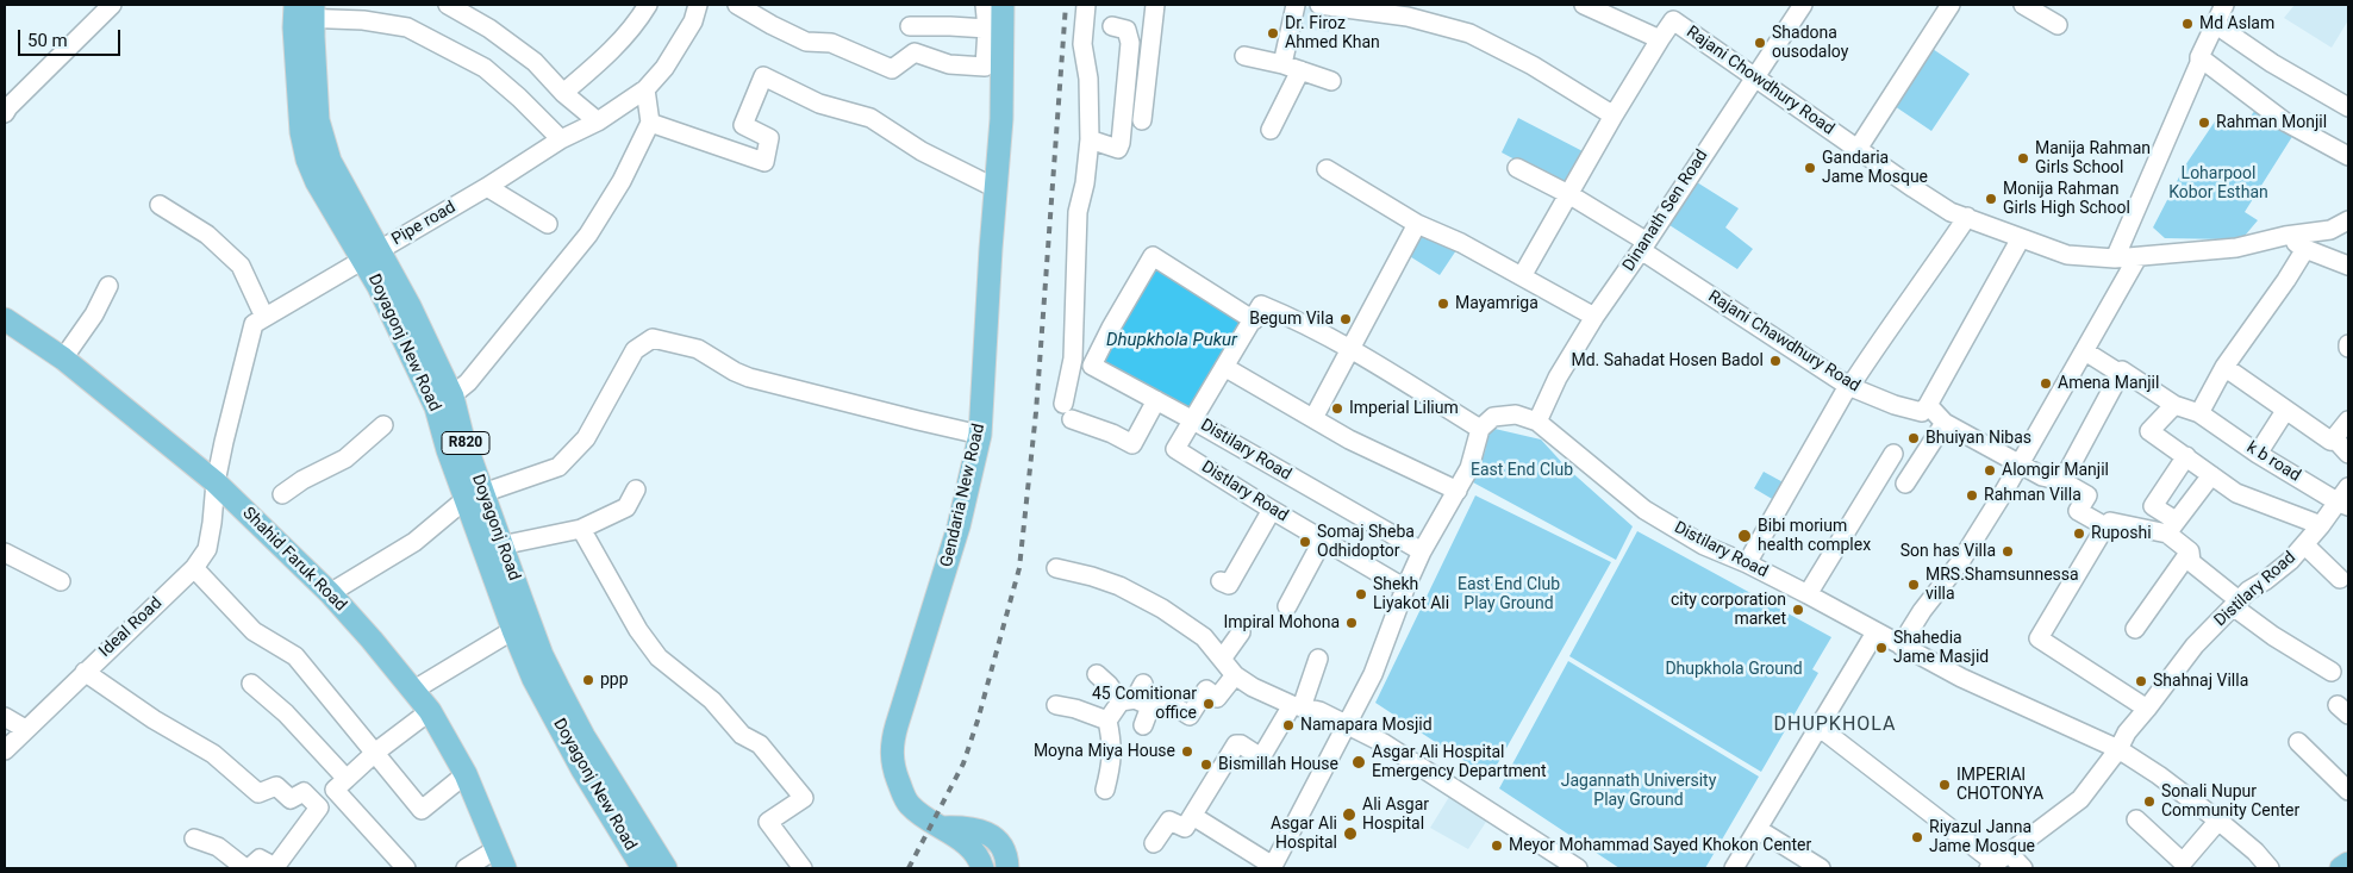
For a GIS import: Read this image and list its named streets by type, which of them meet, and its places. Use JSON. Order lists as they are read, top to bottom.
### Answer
{
  "streets": {
    "main road": [
      "Doyagonj New Road",
      "R820",
      "Gendaria New Road",
      "Doyagonj Road",
      "Shahid Faruk Road"
    ],
    "street": [
      "Rajani Chowdhury Road",
      "Dinanath Sen Road",
      "Pipe road",
      "Rajani Chawdhury Road",
      "Distilary Road",
      "k b road",
      "Distlary Road",
      "Ideal Road"
    ]
  },
  "crossings": [
    ["Rajani Chowdhury Road", "Dinanath Sen Road"],
    ["Dinanath Sen Road", "Rajani Chawdhury Road"],
    ["Dinanath Sen Road", "Distilary Road"],
    ["Pipe road", "Doyagonj New Road"],
    ["Pipe road", "Shahid Faruk Road"],
    ["Pipe road", "Ideal Road"],
    ["Doyagonj New Road", "Doyagonj Road"],
    ["Distilary Road", "k b road"],
    ["Distilary Road", "Distlary Road"],
    ["Shahid Faruk Road", "Ideal Road"]
  ],
  "districts": ["DHUPKHOLA"],
  "water": ["Dhupkhola Pukur"],
  "parks": [
    "Loharpool Kobor Esthan",
    "East End Club",
    "East End Club Play Ground",
    "Dhupkhola Ground",
    "Jagannath University Play Ground"
  ],
  "places": [
    "Md Aslam",
    "Dr. Firoz Ahmed Khan",
    "Shadona ousodaloy",
    "Rahman Monjil",
    "Manija Rahman Girls School",
    "Gandaria Jame Mosque",
    "Monija Rahman Girls High School",
    "Mayamriga",
    "Begum Vila",
    "Md. Sahadat Hosen Badol",
    "Amena Manjil",
    "Imperial Lilium",
    "Bhuiyan Nibas",
    "Alomgir Manjil",
    "Rahman Villa",
    "Ruposhi",
    "Bibi morium health complex",
    "Somaj Sheba Odhidoptor",
    "Son has Villa",
    "MRS.Shamsunnessa villa",
    "Shekh Liyakot Ali",
    "city corporation market",
    "Impiral Mohona",
    "Shahedia Jame Masjid",
    "ppp",
    "Shahnaj Villa",
    "45 Comitionar office",
    "Namapara Mosjid",
    "Moyna Miya House",
    "Asgar Ali Hospital Emergency Department",
    "Bismillah House",
    "IMPERIAl CHOTONYA",
    "Sonali Nupur Community Center",
    "Ali Asgar Hospital",
    "Asgar Ali Hospital",
    "Riyazul Janna Jame Mosque",
    "Meyor Mohammad Sayed Khokon Center"
  ],
  "scale_bar": "50 m"
}
